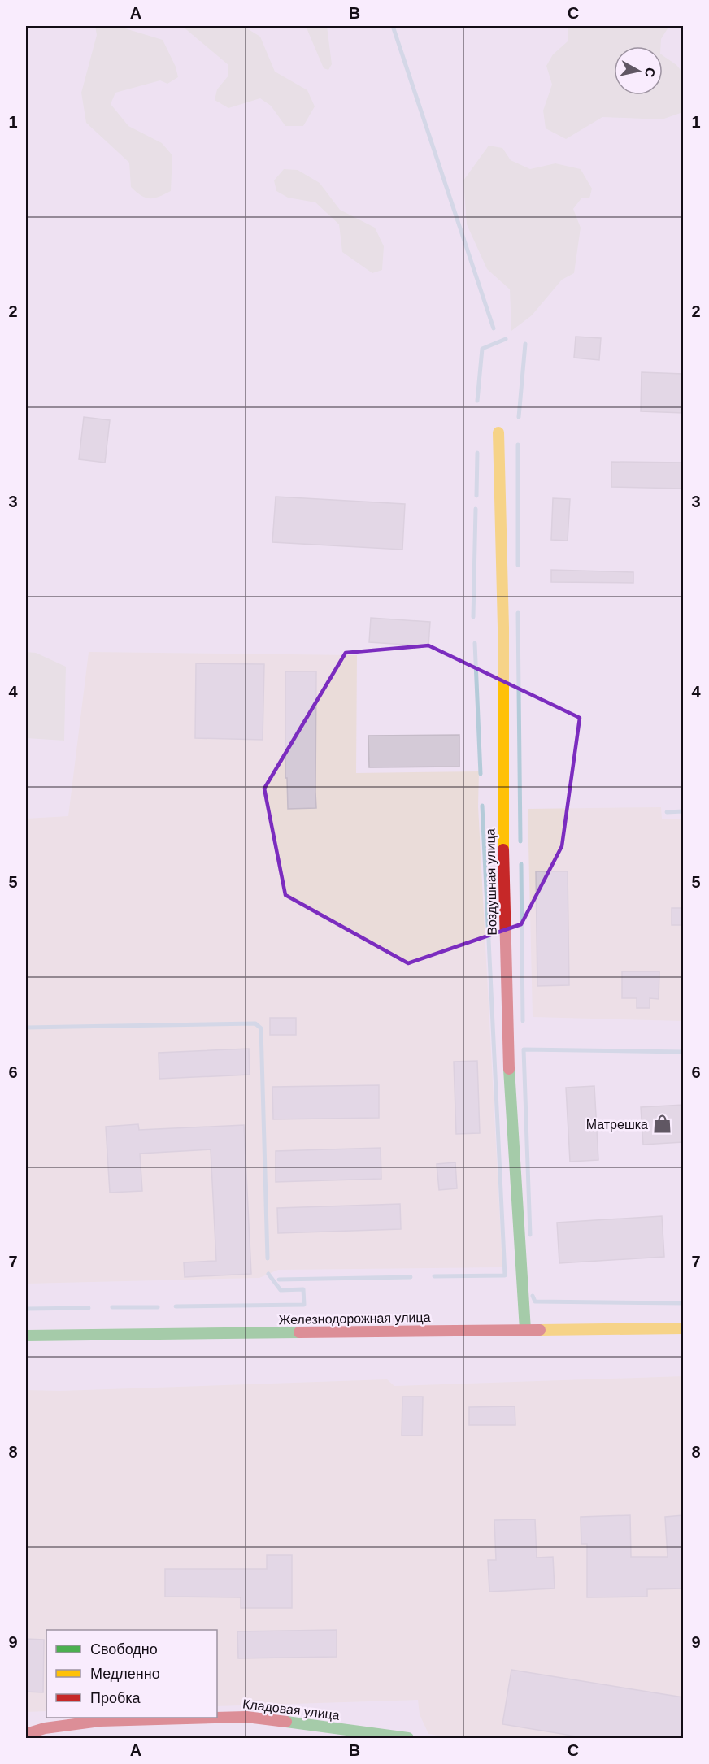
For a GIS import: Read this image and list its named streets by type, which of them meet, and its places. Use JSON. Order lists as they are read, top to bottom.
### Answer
{
  "streets": {
    "street": ["Воздушная улица", "Железнодорожная улица", "Кладовая улица"]
  },
  "crossings": [
    ["Воздушная улица", "Железнодорожная улица"]
  ],
  "places": {
    "shop": ["Матрешка"]
  },
  "legend": ["Свободно", "Медленно", "Пробка"],
  "north": "right",
  "grid": {
    "columns": ["A", "B", "C"],
    "rows": [
      "1",
      "2",
      "3",
      "4",
      "5",
      "6",
      "7",
      "8",
      "9"
    ]
  }
}
